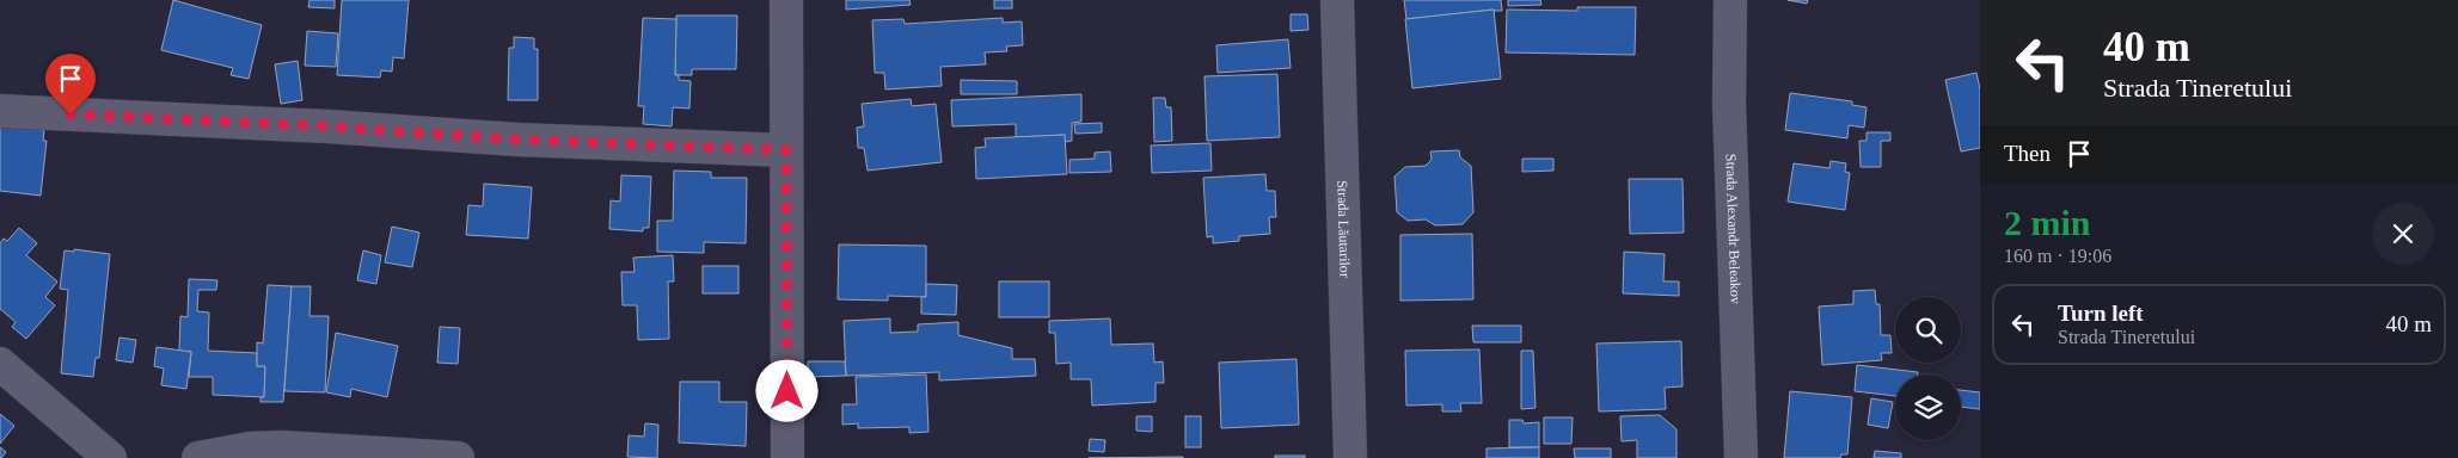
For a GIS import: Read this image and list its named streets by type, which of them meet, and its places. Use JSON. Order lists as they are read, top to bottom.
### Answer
{
  "streets": {
    "street": ["Strada Lăutarilor", "Strada Alexandr Beleakov"]
  },
  "page": {
    "turn": ["40 m", "Strada Tineretului"],
    "then": "Then",
    "heading": ["2 min", "160 m · 19:06"],
    "list": [
      {
        "name": "Turn left",
        "note": "Strada Tineretului",
        "value": "40 m"
      }
    ]
  }
}
